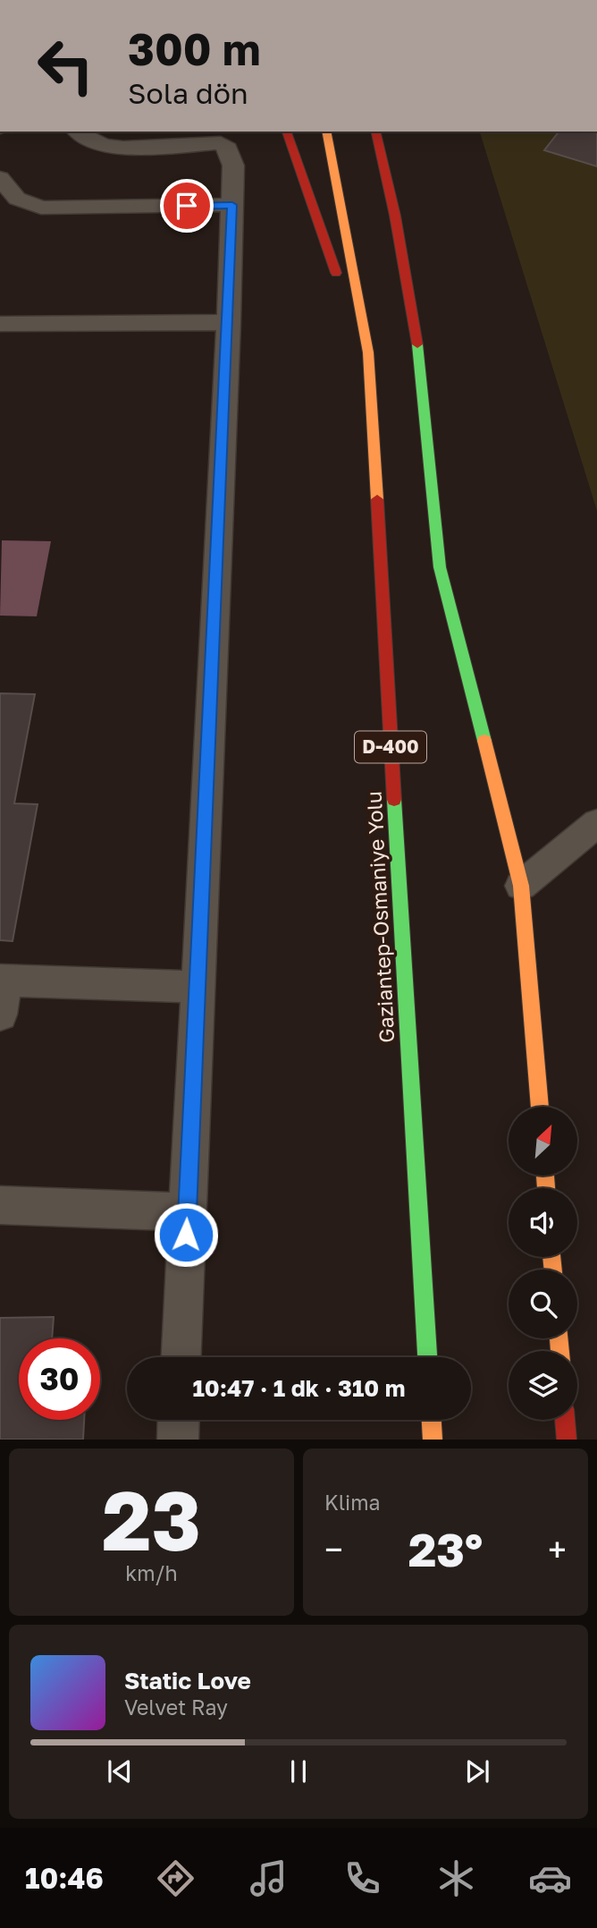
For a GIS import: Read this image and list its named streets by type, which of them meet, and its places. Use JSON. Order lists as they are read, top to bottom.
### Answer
{
  "streets": {
    "highway": ["D-400", "Gaziantep-Osmaniye Yolu"]
  },
  "north": "top right",
  "page": {
    "turn": ["300 m", "Sola dön"],
    "limit": "30",
    "trip": "10:47 · 1 dk · 310 m",
    "tile": [
      ["23", "km/h"],
      "Klima"
    ],
    "heat": ["−", "23°", "+"],
    "song": ["Static Love", "Velvet Ray"],
    "tabs": "10:46"
  }
}
